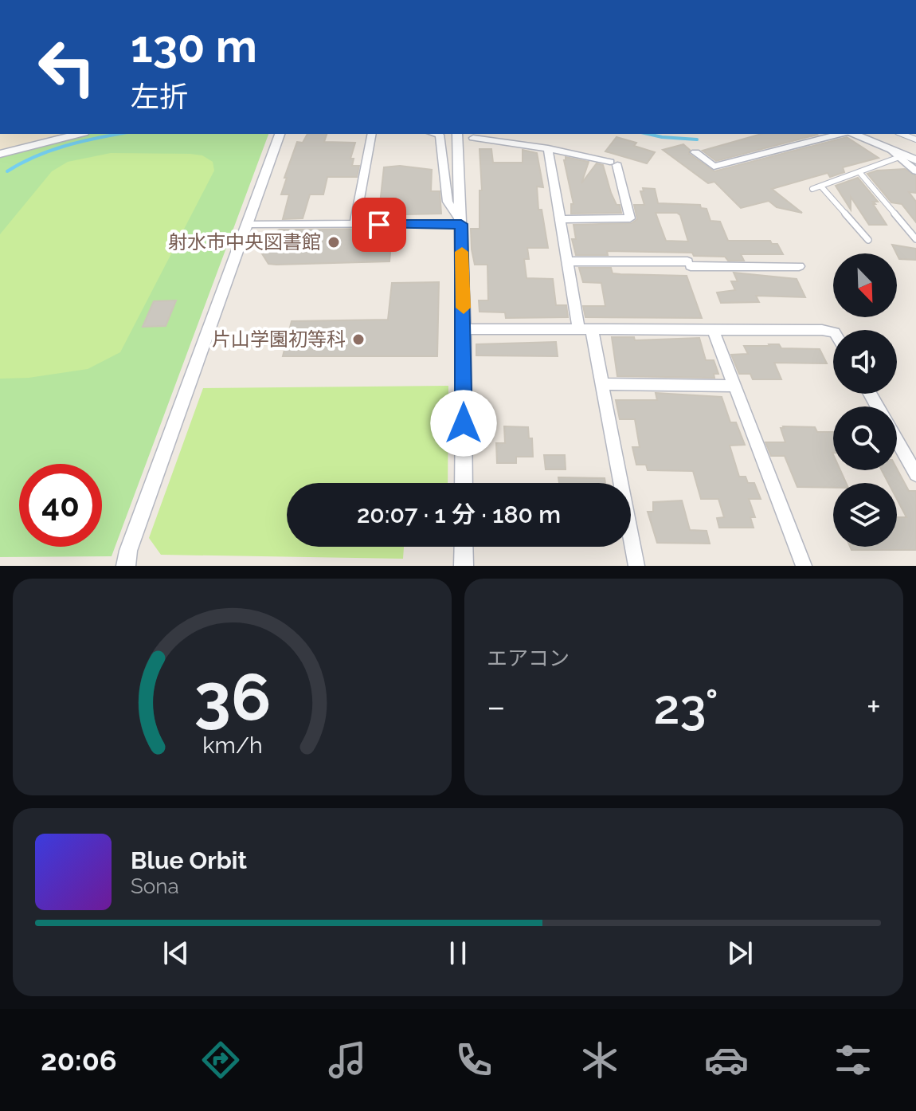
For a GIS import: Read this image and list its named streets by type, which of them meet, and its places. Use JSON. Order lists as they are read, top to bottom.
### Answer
{
  "places": ["射水市中央図書館", "片山学園初等科"],
  "north": "bottom right",
  "page": {
    "turn": ["130 m", "左折"],
    "limit": "40",
    "trip": "20:07 · 1 分 · 180 m",
    "tile": "エアコン",
    "heat": ["−", "23°", "+"],
    "song": ["Blue Orbit", "Sona"],
    "tabs": "20:06",
    "gauge": ["36", "km/h"]
  }
}
